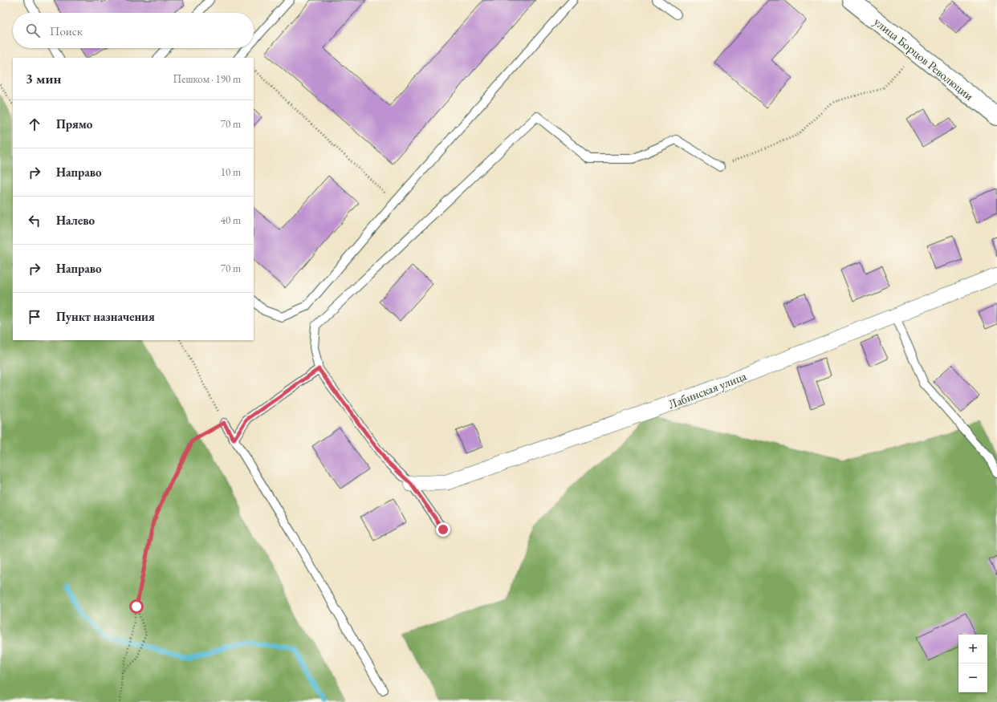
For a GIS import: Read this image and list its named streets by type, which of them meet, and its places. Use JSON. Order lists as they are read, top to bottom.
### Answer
{
  "streets": {
    "street": ["улица Борцов Революции", "Лабинская улица"]
  },
  "page": {
    "search": "Поиск",
    "heading": ["3 мин", "Пешком · 190 m"],
    "list": [
      ["Прямо", "70 m"],
      ["Направо", "10 m"],
      ["Налево", "40 m"],
      ["Направо", "70 m"],
      "Пункт назначения"
    ],
    "map_buttons": ["+", "−"]
  }
}
